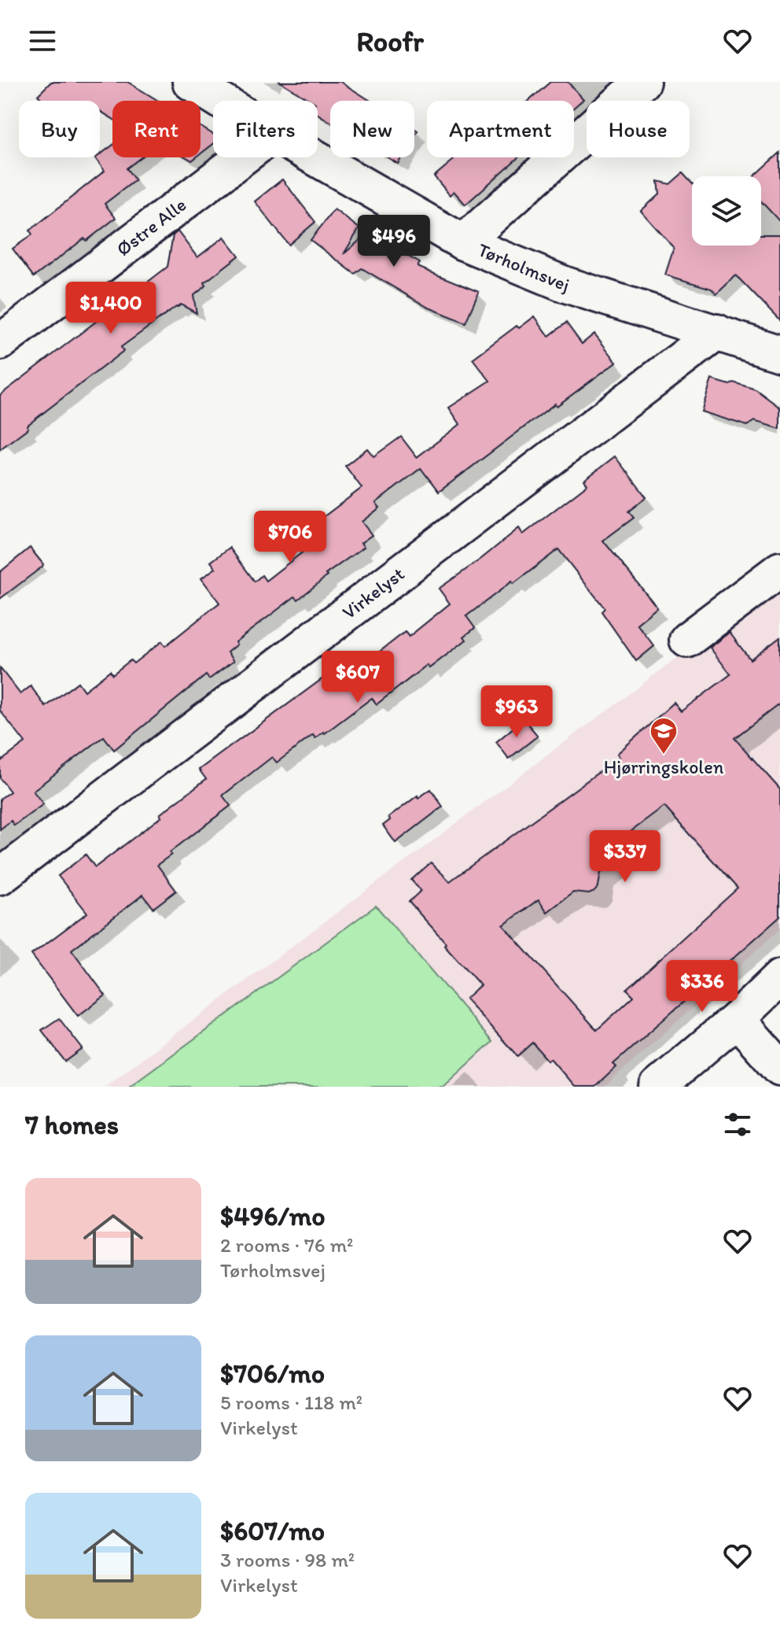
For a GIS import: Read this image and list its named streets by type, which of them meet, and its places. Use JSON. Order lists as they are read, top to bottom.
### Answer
{
  "streets": {
    "street": ["Østre Alle", "Tørholmsvej", "Virkelyst"]
  },
  "crossings": [
    ["Tørholmsvej", "Virkelyst"]
  ],
  "places": {
    "school or university": ["Hjørringskolen"]
  },
  "page": {
    "header": "Roofr",
    "chip": [
      "Buy",
      "Rent",
      "Filters",
      "New",
      "Apartment",
      "House"
    ],
    "price": [
      "$496",
      "$1,400",
      "$706",
      "$607",
      "$963",
      "$337",
      "$336"
    ],
    "heading": "7 homes",
    "list": [
      {
        "name": "$496/mo",
        "note": "2 rooms · 76 m² · Tørholmsvej"
      },
      {
        "name": "$706/mo",
        "note": "5 rooms · 118 m² · Virkelyst"
      },
      {
        "name": "$607/mo",
        "note": "3 rooms · 98 m² · Virkelyst"
      }
    ]
  }
}
